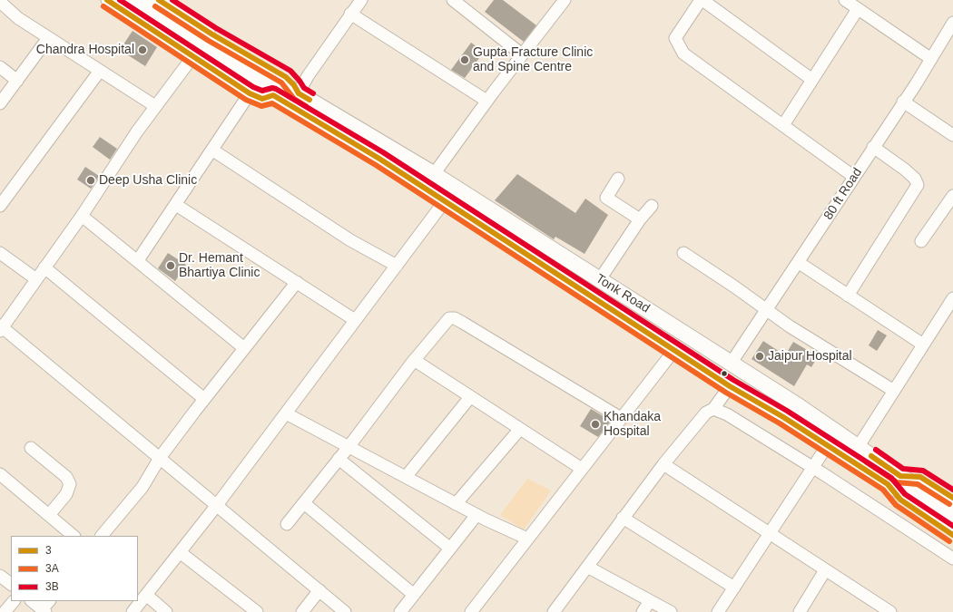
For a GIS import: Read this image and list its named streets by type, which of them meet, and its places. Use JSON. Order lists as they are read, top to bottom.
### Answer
{
  "streets": {
    "main road": ["Tonk Road"],
    "street": ["80 ft Road"]
  },
  "crossings": [
    ["80 ft Road", "Tonk Road"]
  ],
  "places": [
    "Chandra Hospital",
    "Gupta Fracture Clinic and Spine Centre",
    "Deep Usha Clinic",
    "Dr. Hemant Bhartiya Clinic",
    "Jaipur Hospital",
    "Khandaka Hospital"
  ],
  "lines": ["transit line 3", "transit line 3B", "transit line 3A"],
  "legend": ["3", "3A", "3B"]
}
